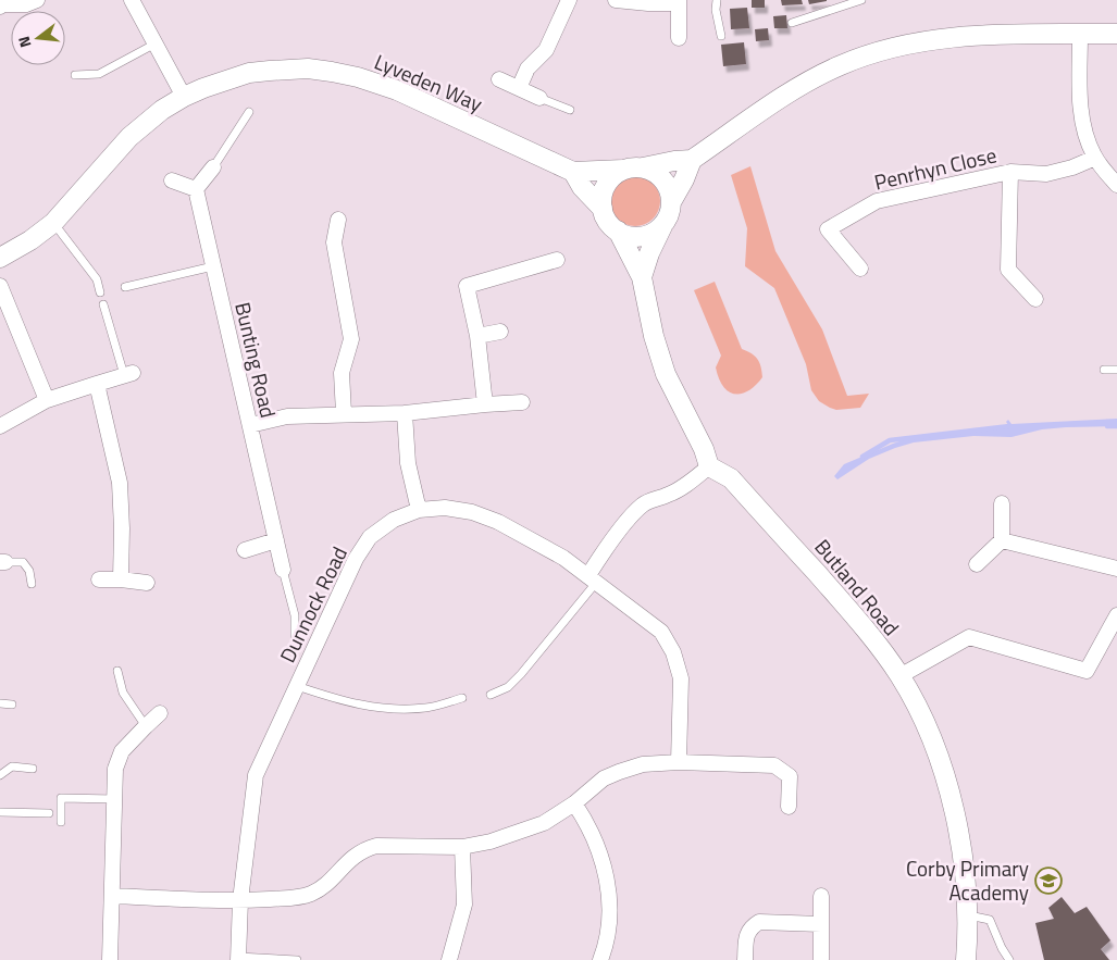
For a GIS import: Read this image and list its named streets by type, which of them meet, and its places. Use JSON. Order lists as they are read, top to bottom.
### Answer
{
  "streets": {
    "street": [
      "Lyveden Way",
      "Penrhyn Close",
      "Bunting Road",
      "Butland Road",
      "Dunnock Road"
    ]
  },
  "places": {
    "school or university": ["Corby Primary Academy"]
  },
  "north": "left"
}
